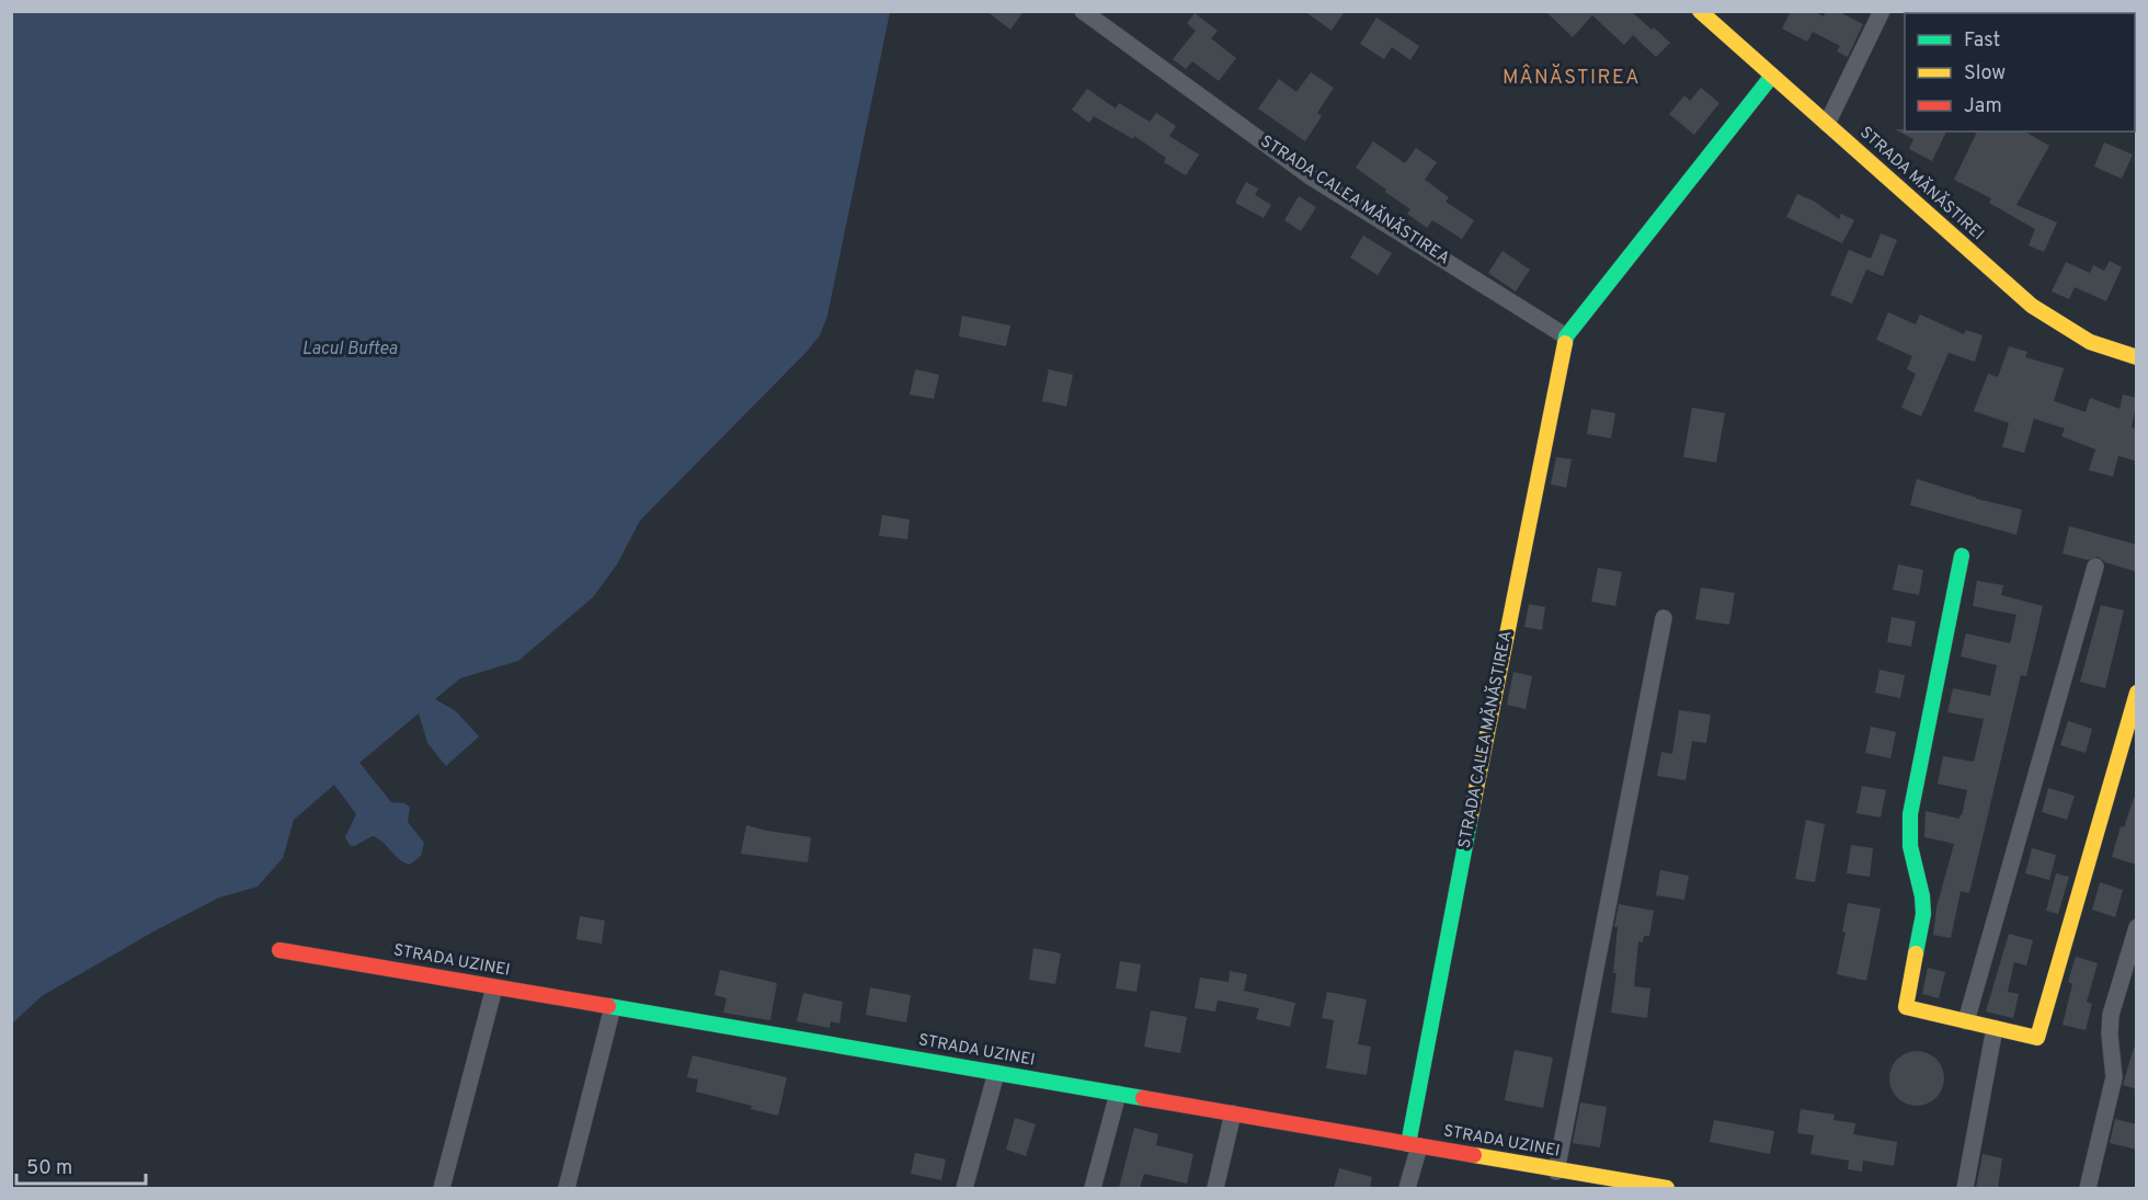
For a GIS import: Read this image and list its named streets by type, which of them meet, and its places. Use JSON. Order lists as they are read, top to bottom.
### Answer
{
  "streets": {
    "street": ["STRADA MĂNĂSTIREI", "STRADA CALEA MĂNĂSTIREA", "STRADA UZINEI"]
  },
  "crossings": [
    ["STRADA MĂNĂSTIREI", "STRADA CALEA MĂNĂSTIREA"],
    ["STRADA CALEA MĂNĂSTIREA", "STRADA UZINEI"]
  ],
  "districts": ["MÂNĂSTIREA"],
  "water": ["Lacul Buftea"],
  "legend": ["Fast", "Slow", "Jam"],
  "scale_bar": "50 m"
}
